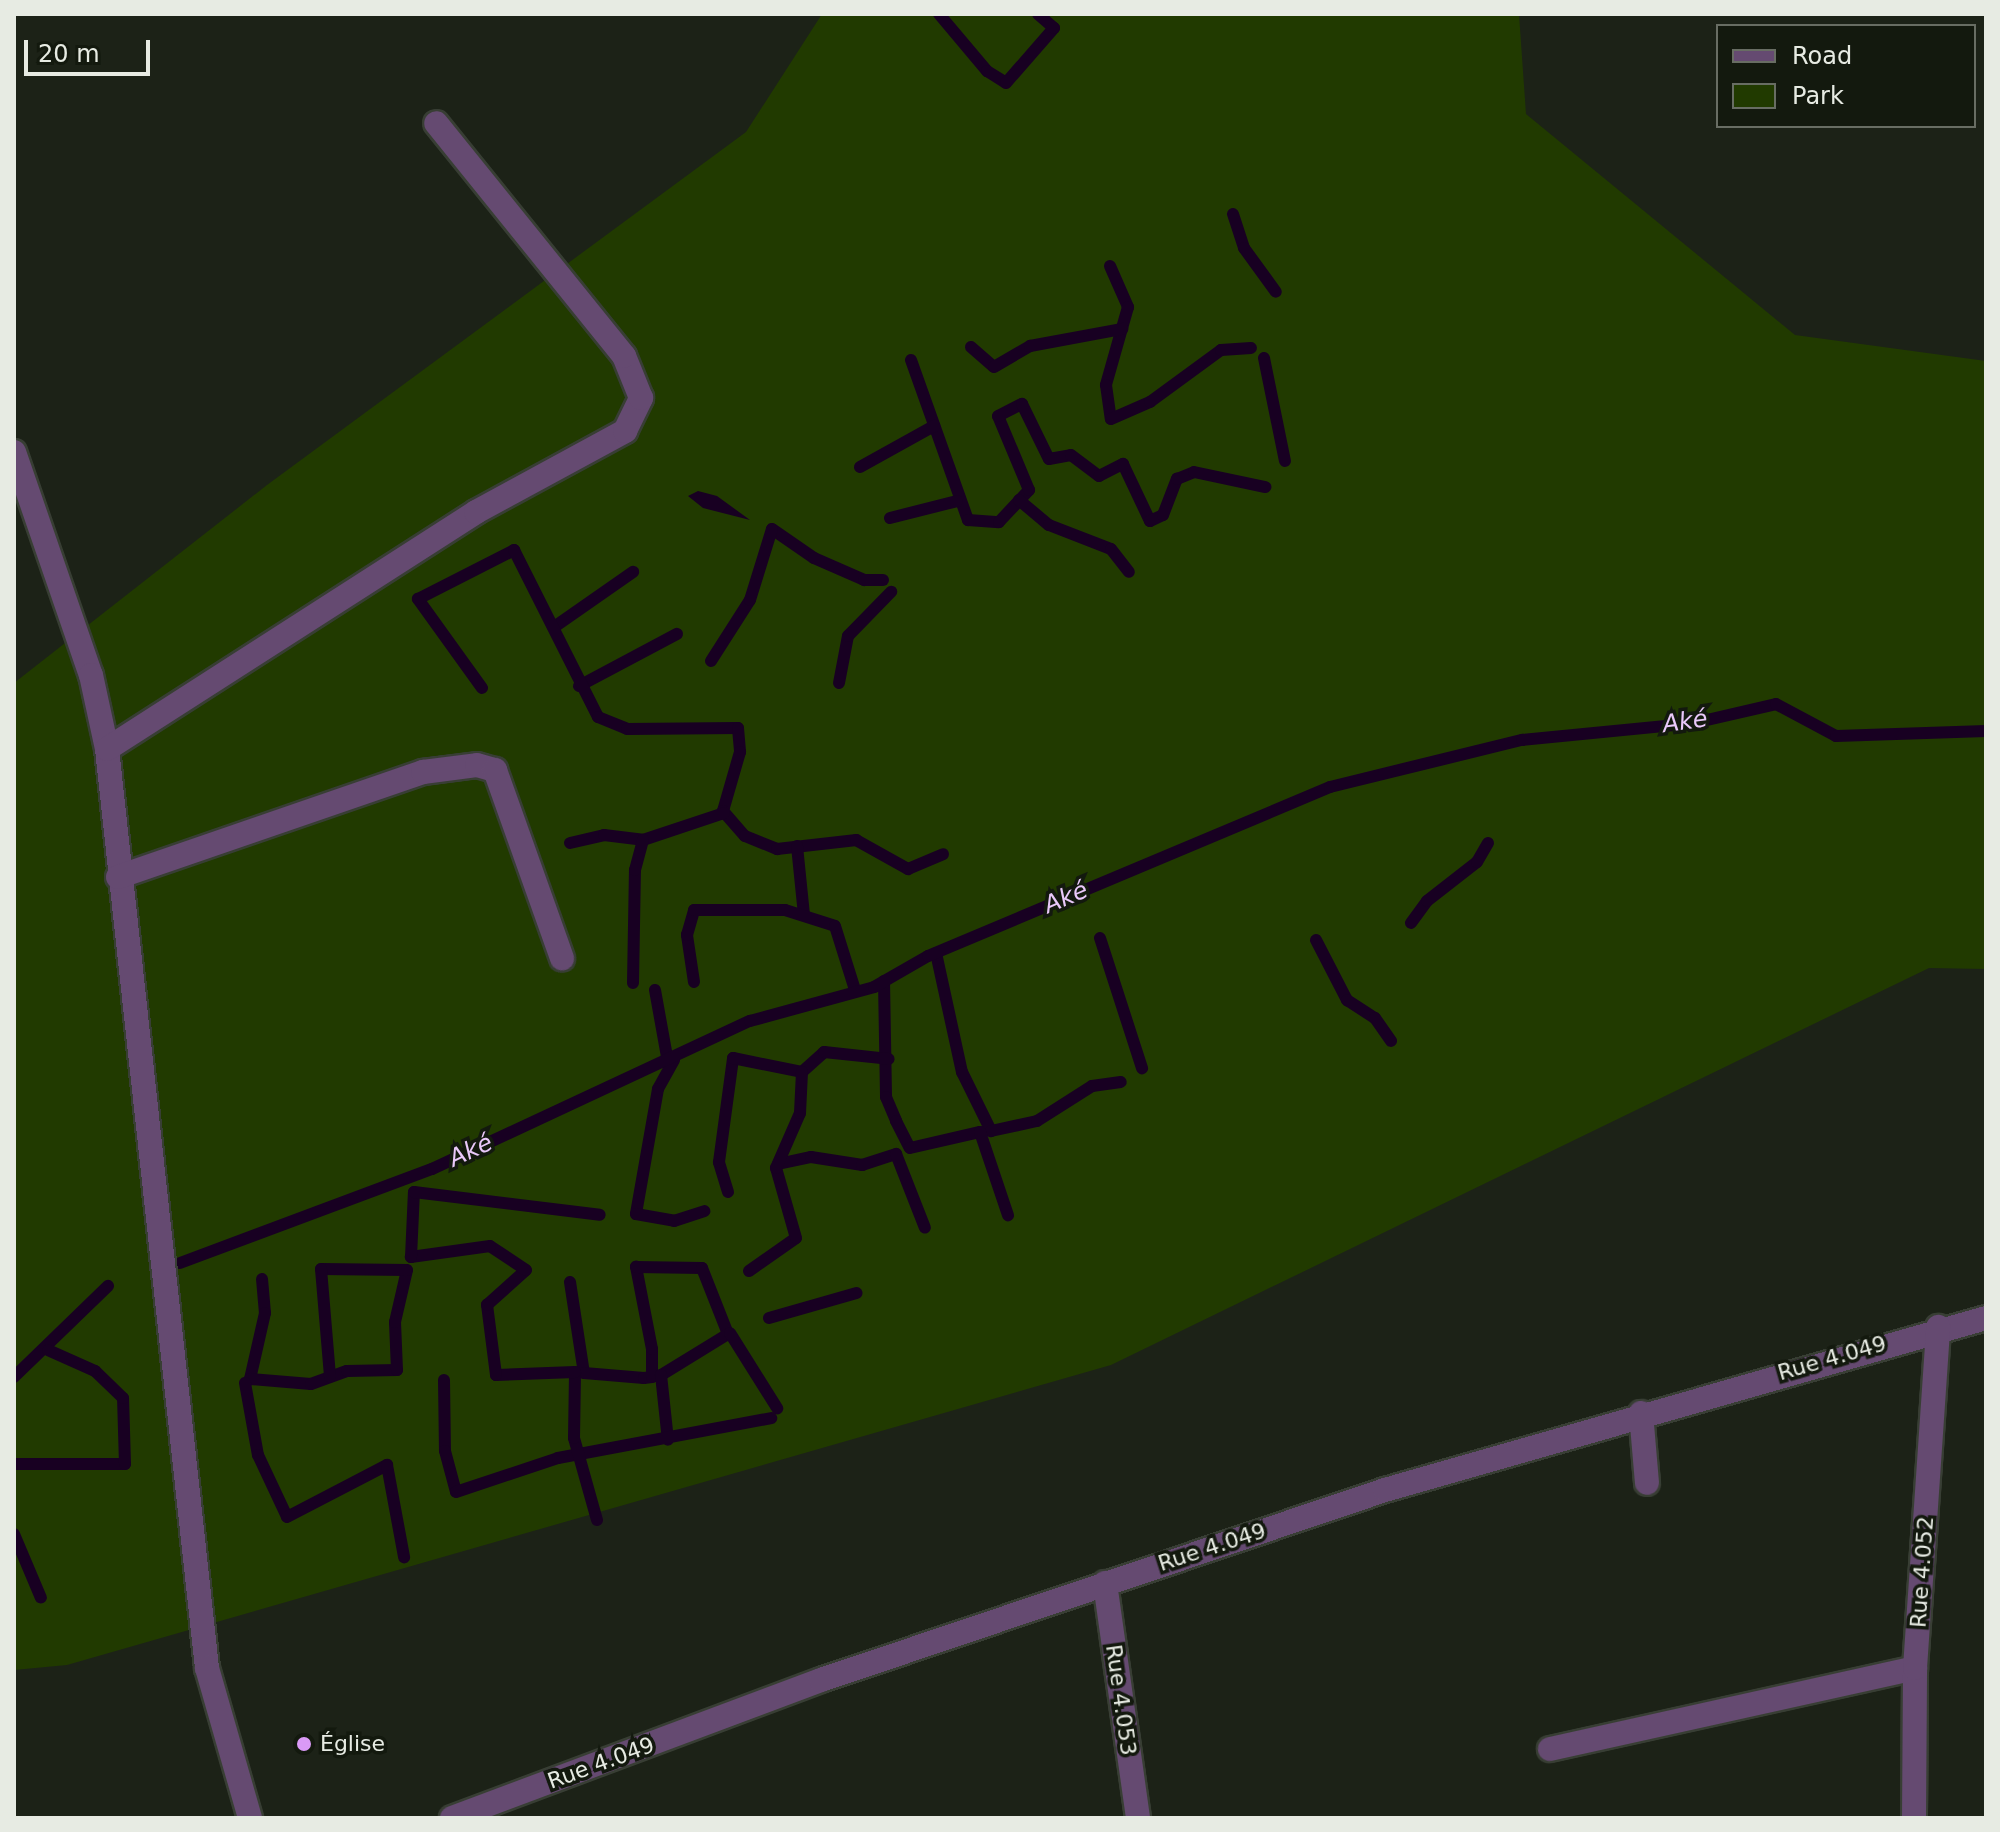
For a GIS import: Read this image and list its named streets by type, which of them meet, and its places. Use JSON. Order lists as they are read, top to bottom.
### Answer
{
  "streets": {
    "street": ["Rue 4.049", "Rue 4.052", "Rue 4.053"]
  },
  "crossings": [
    ["Rue 4.049", "Rue 4.052"],
    ["Rue 4.049", "Rue 4.053"]
  ],
  "water": ["Aké"],
  "places": ["Église"],
  "legend": ["Road", "Park"],
  "scale_bar": "20 m"
}
